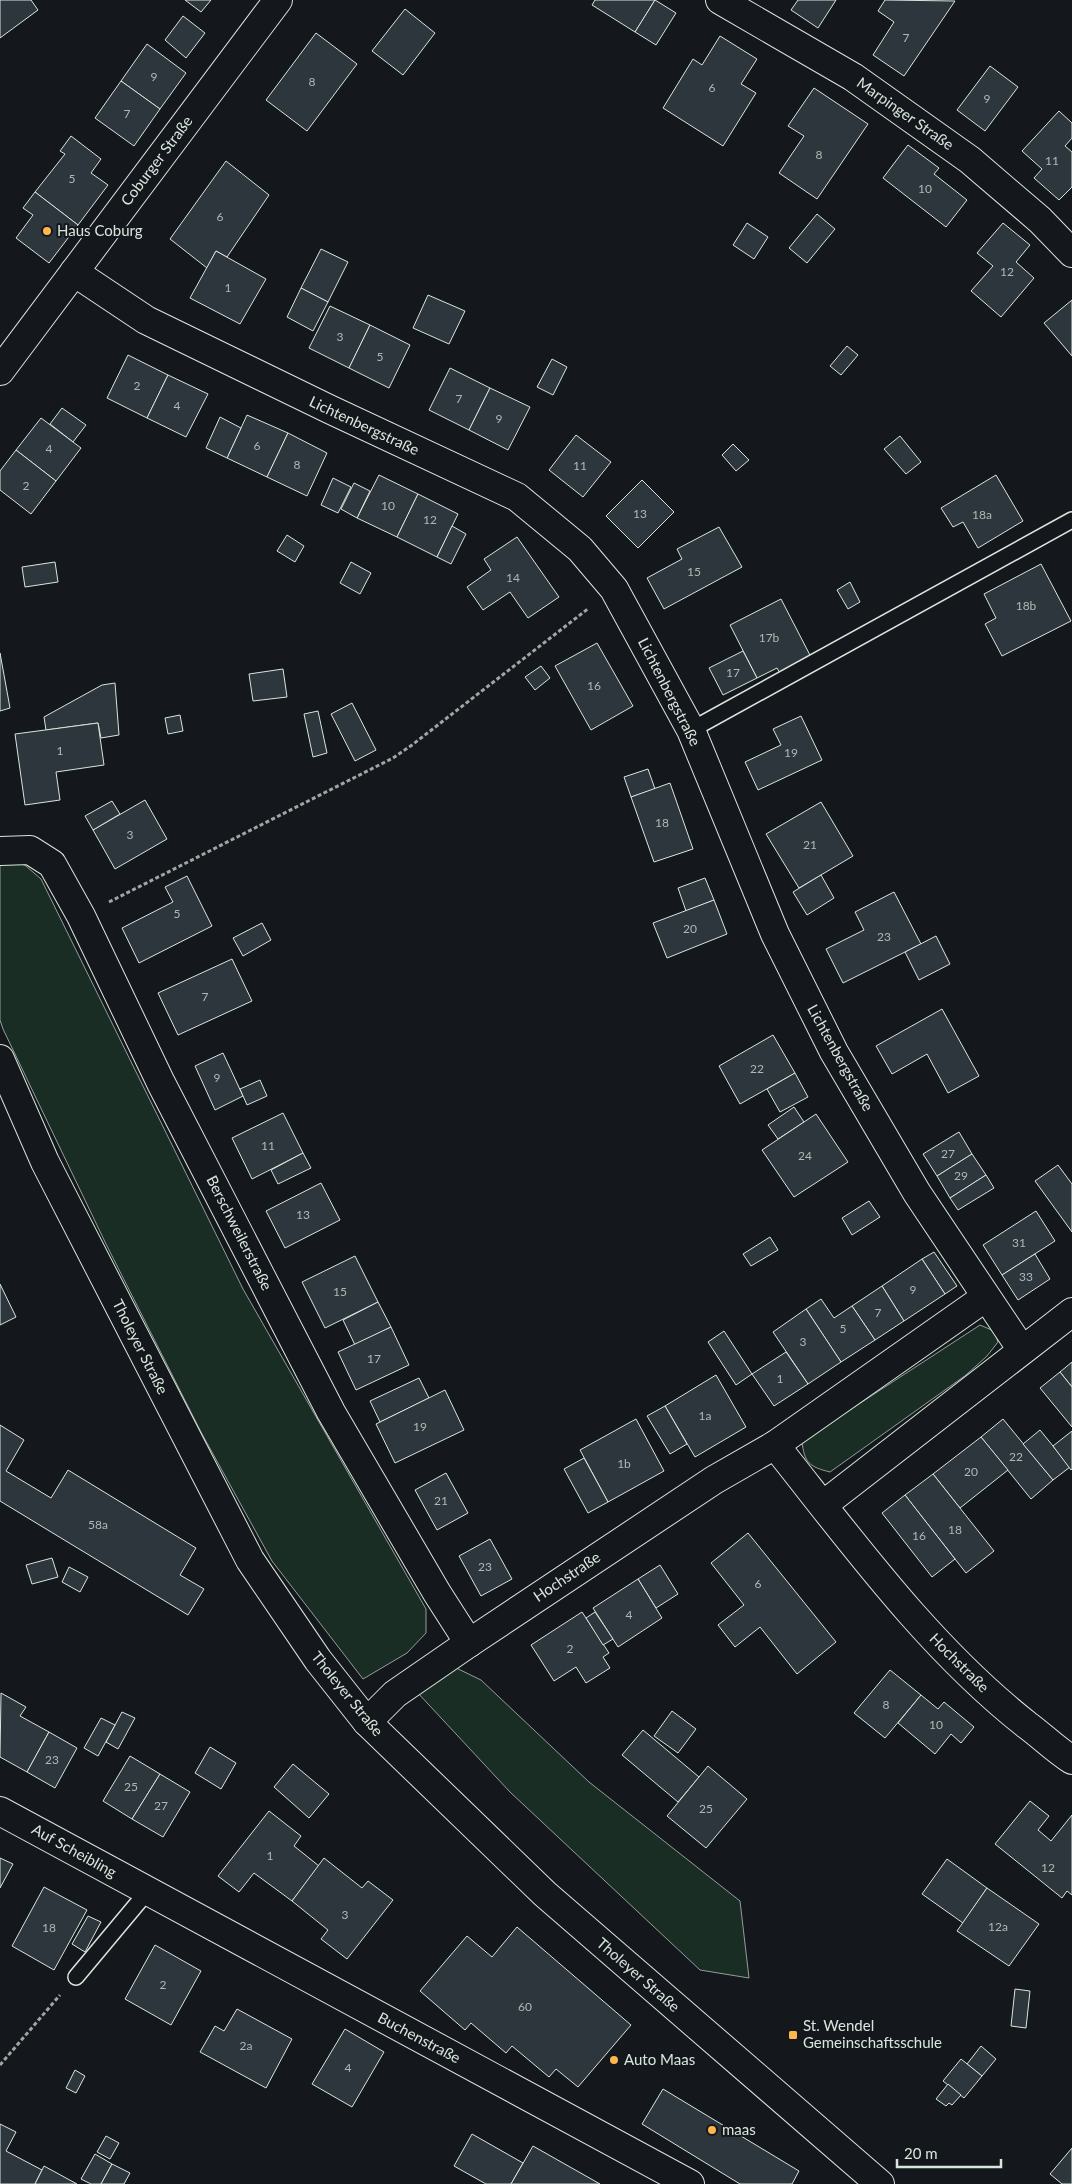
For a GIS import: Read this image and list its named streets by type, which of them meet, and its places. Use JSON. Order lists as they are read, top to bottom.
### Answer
{
  "streets": {
    "street": [
      "Marpinger Straße",
      "Coburger Straße",
      "Lichtenbergstraße",
      "Berschweilerstraße",
      "Tholeyer Straße",
      "Hochstraße",
      "Auf Scheibling",
      "Buchenstraße"
    ]
  },
  "crossings": [
    ["Coburger Straße", "Lichtenbergstraße"],
    ["Lichtenbergstraße", "Hochstraße"],
    ["Berschweilerstraße", "Hochstraße"],
    ["Tholeyer Straße", "Hochstraße"],
    ["Auf Scheibling", "Buchenstraße"]
  ],
  "places": {
    "other": ["Haus Coburg", "Auto Maas", "maas"],
    "transit": ["St. Wendel Gemeinschaftsschule"]
  },
  "house_numbers": [
    "7",
    "9",
    "8",
    "6",
    "9",
    "7",
    "8",
    "11",
    "5",
    "10",
    "6",
    "12",
    "1",
    "3",
    "5",
    "2",
    "7",
    "4",
    "9",
    "6",
    "4",
    "8",
    "11",
    "2",
    "10",
    "13",
    "18a",
    "12",
    "15",
    "14",
    "18b",
    "17b",
    "17",
    "16",
    "1",
    "19",
    "18",
    "3",
    "21",
    "5",
    "20",
    "23",
    "7",
    "22",
    "9",
    "11",
    "27",
    "24",
    "29",
    "13",
    "31",
    "33",
    "9",
    "15",
    "7",
    "5",
    "3",
    "17",
    "1",
    "1a",
    "19",
    "22",
    "1b",
    "20",
    "21",
    "58a",
    "18",
    "16",
    "23",
    "6",
    "4",
    "2",
    "8",
    "10",
    "23",
    "25",
    "27",
    "25",
    "1",
    "12",
    "3",
    "12a",
    "18",
    "2",
    "60",
    "2a",
    "4"
  ],
  "scale_bar": "20 m"
}
